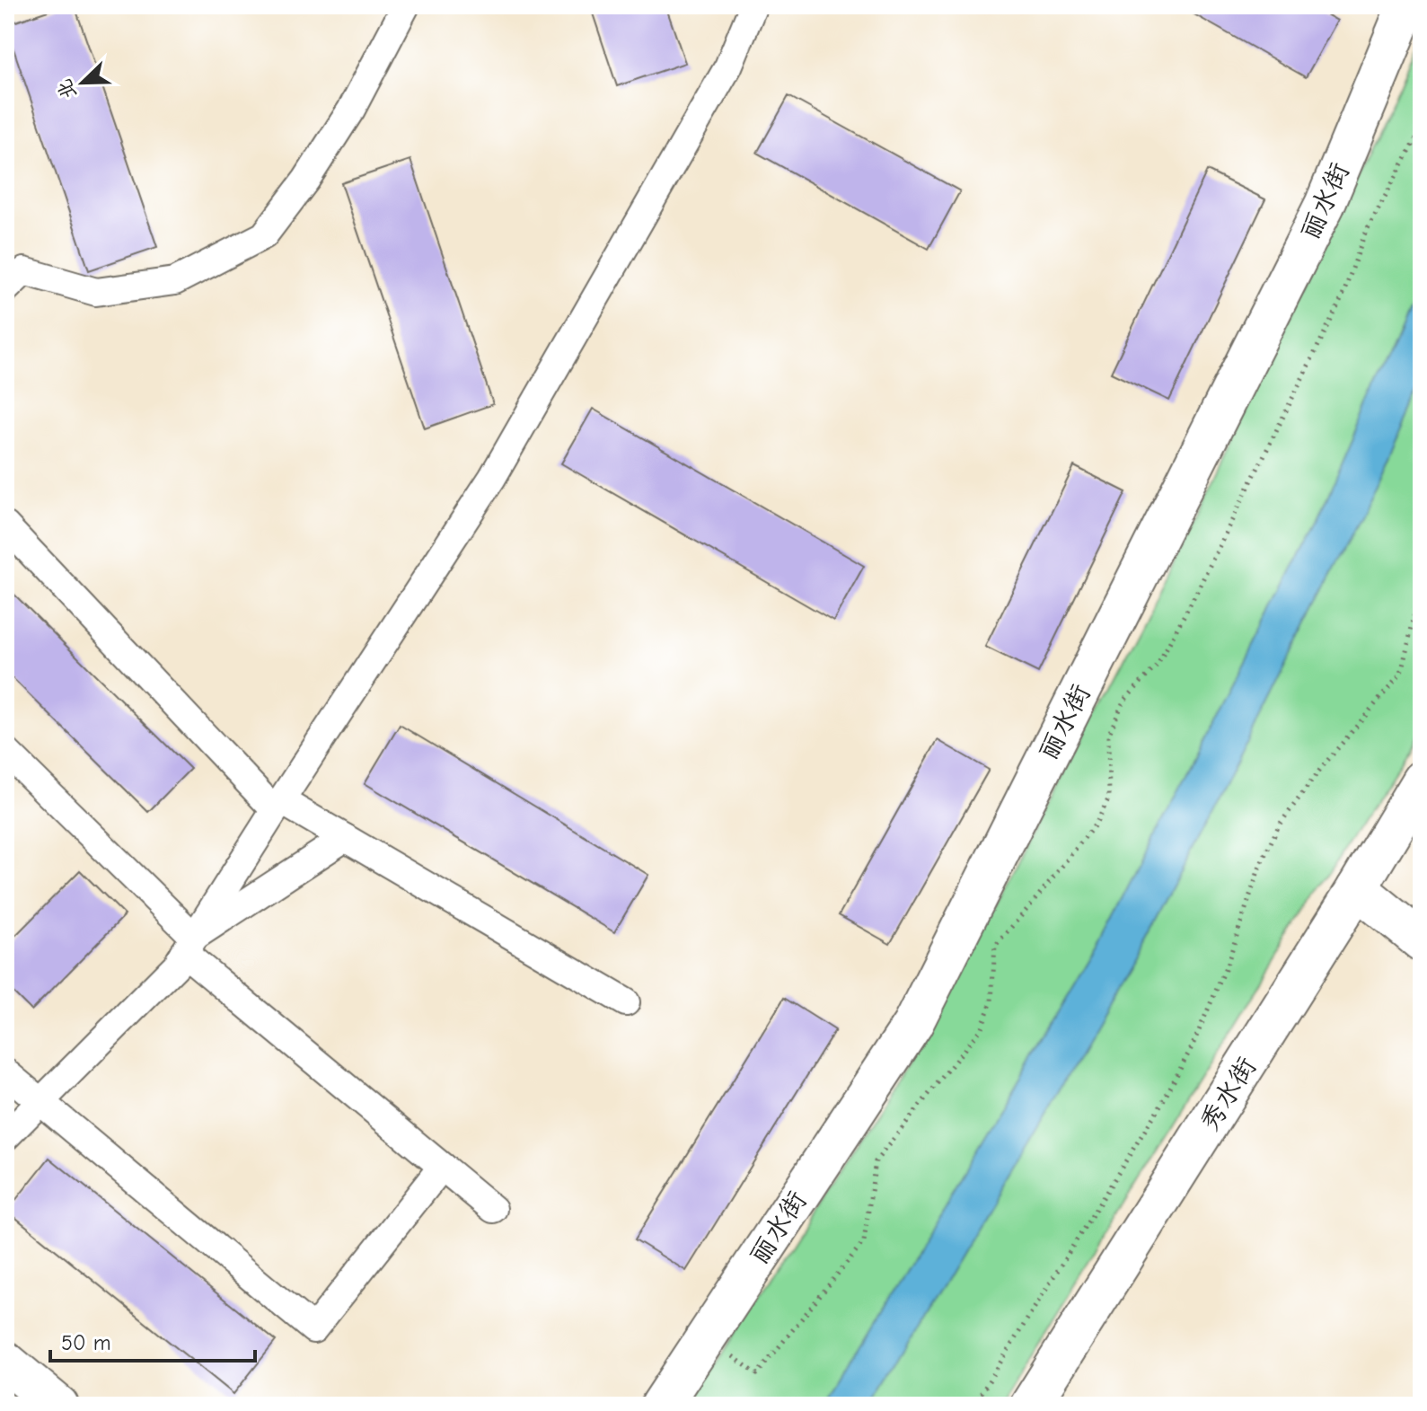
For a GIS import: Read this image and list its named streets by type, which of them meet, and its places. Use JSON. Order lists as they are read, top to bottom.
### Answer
{
  "streets": {
    "street": ["丽水街", "秀水街"]
  },
  "scale_bar": "50 m",
  "north": "bottom left"
}
